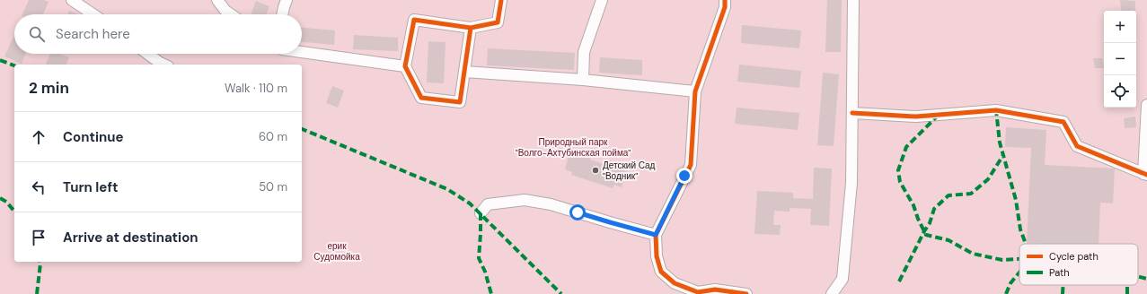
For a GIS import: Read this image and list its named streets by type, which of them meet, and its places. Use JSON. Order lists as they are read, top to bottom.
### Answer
{
  "parks": ["Природный парк \"Волго-Ахтубинская пойма\"", "ерик Судомойка"],
  "places": ["Детский Сад \"Водник\""],
  "legend": ["Cycle path", "Path"],
  "page": {
    "map_buttons": ["+", "−"],
    "search": "Search here",
    "heading": ["2 min", "Walk · 110 m"],
    "list": [
      ["Continue", "60 m"],
      ["Turn left", "50 m"],
      "Arrive at destination"
    ]
  }
}
